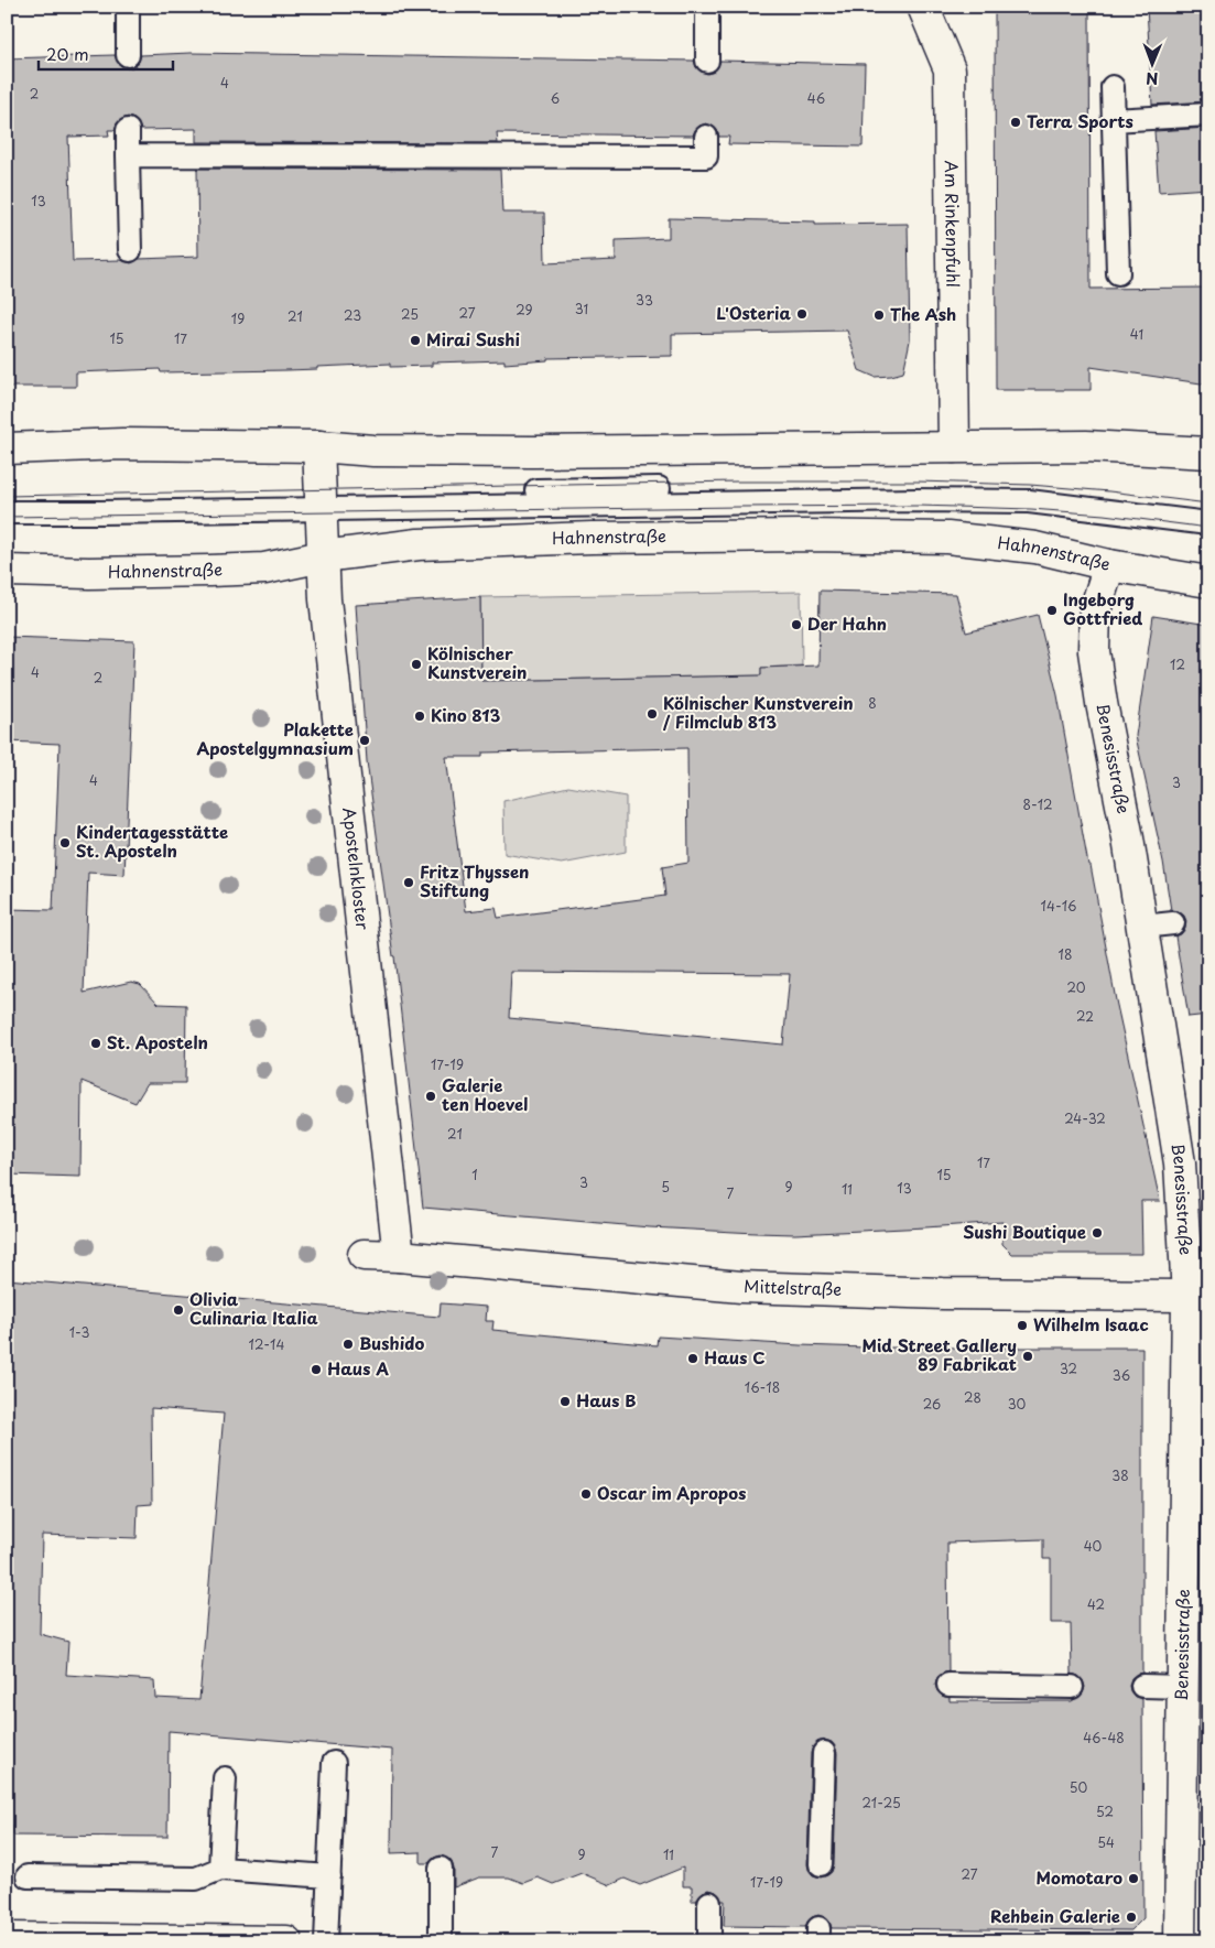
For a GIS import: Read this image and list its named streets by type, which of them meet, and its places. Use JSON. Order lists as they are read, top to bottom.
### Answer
{
  "streets": {
    "street": [
      "Am Rinkenpfuhl",
      "Hahnenstraße",
      "Benesisstraße",
      "Apostelnkloster",
      "Mittelstraße"
    ]
  },
  "crossings": [
    ["Hahnenstraße", "Benesisstraße"],
    ["Hahnenstraße", "Apostelnkloster"],
    ["Benesisstraße", "Mittelstraße"],
    ["Apostelnkloster", "Mittelstraße"]
  ],
  "places": [
    "Terra Sports",
    "L'Osteria",
    "The Ash",
    "Mirai Sushi",
    "Ingeborg Gottfried",
    "Der Hahn",
    "Kölnischer Kunstverein",
    "Kölnischer Kunstverein / Filmclub 813",
    "Kino 813",
    "Plakette Apostelgymnasium",
    "Kindertagesstätte St. Aposteln",
    "Fritz Thyssen Stiftung",
    "St. Aposteln",
    "Galerie ten Hoevel",
    "Sushi Boutique",
    "Olivia Culinaria Italia",
    "Wilhelm Isaac",
    "Bushido",
    "Mid Street Gallery 89 Fabrikat",
    "Haus C",
    "Haus A",
    "Haus B",
    "Oscar im Apropos",
    "Momotaro",
    "Rehbein Galerie"
  ],
  "house_numbers": [
    "4",
    "2",
    "6",
    "46",
    "13",
    "33",
    "31",
    "29",
    "27",
    "25",
    "23",
    "21",
    "19",
    "41",
    "15",
    "17",
    "12",
    "4",
    "2",
    "8",
    "4",
    "3",
    "8-12",
    "14-16",
    "18",
    "20",
    "22",
    "17-19",
    "24-32",
    "21",
    "17",
    "1",
    "15",
    "3",
    "5",
    "9",
    "13",
    "11",
    "7",
    "1-3",
    "12-14",
    "32",
    "36",
    "16-18",
    "28",
    "26",
    "30",
    "38",
    "40",
    "42",
    "46-48",
    "50",
    "21-25",
    "52",
    "54",
    "7",
    "9",
    "11",
    "27",
    "17-19"
  ],
  "scale_bar": "20 m",
  "north": "bottom"
}
